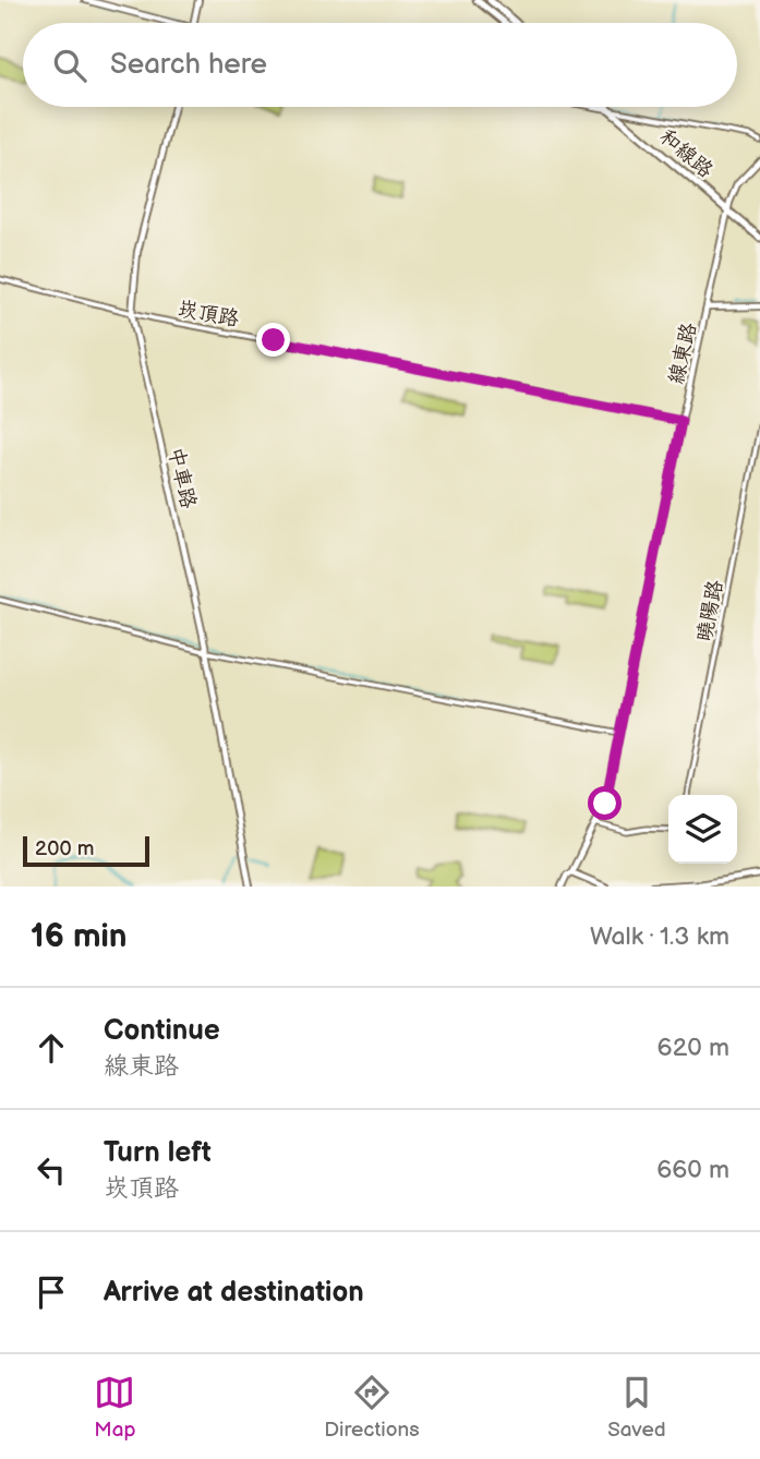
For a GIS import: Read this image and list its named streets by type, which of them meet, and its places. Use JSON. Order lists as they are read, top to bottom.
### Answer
{
  "streets": {
    "main road": ["和線路"],
    "street": [
      "崁頂路",
      "線東路",
      "中車路",
      "曉陽路"
    ]
  },
  "crossings": [
    ["和線路", "線東路"],
    ["崁頂路", "線東路"],
    ["崁頂路", "中車路"]
  ],
  "scale_bar": "200 m",
  "page": {
    "search": "Search here",
    "scale": "200 m",
    "heading": ["16 min", "Walk · 1.3 km"],
    "list": [
      ["Continue", "線東路", "620 m"],
      ["Turn left", "崁頂路", "660 m"],
      "Arrive at destination"
    ],
    "nav": ["Map", "Directions", "Saved"]
  }
}
